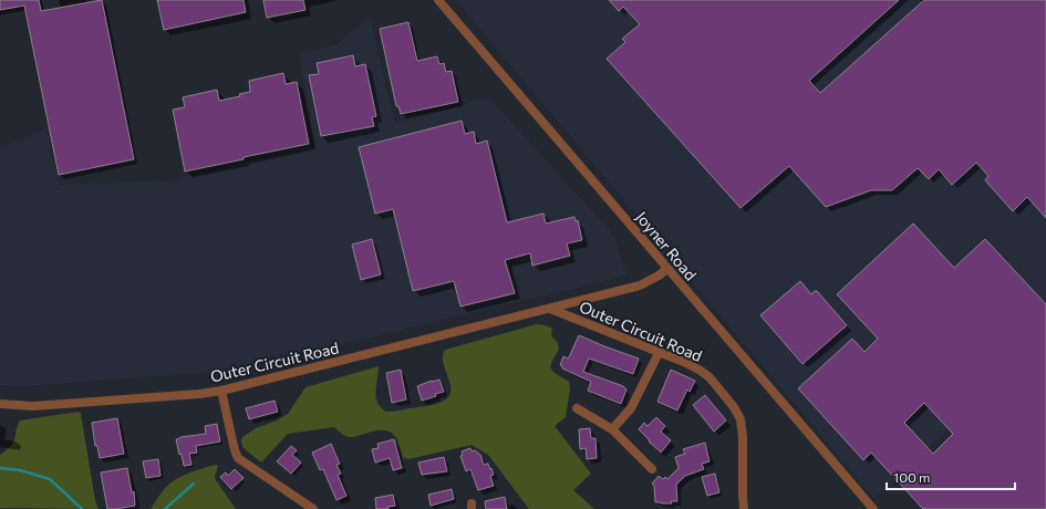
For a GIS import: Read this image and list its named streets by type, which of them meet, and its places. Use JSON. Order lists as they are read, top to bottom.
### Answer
{
  "streets": {
    "street": ["Joyner Road", "Outer Circuit Road"]
  },
  "crossings": [
    ["Joyner Road", "Outer Circuit Road"]
  ],
  "scale_bar": "100 m"
}
